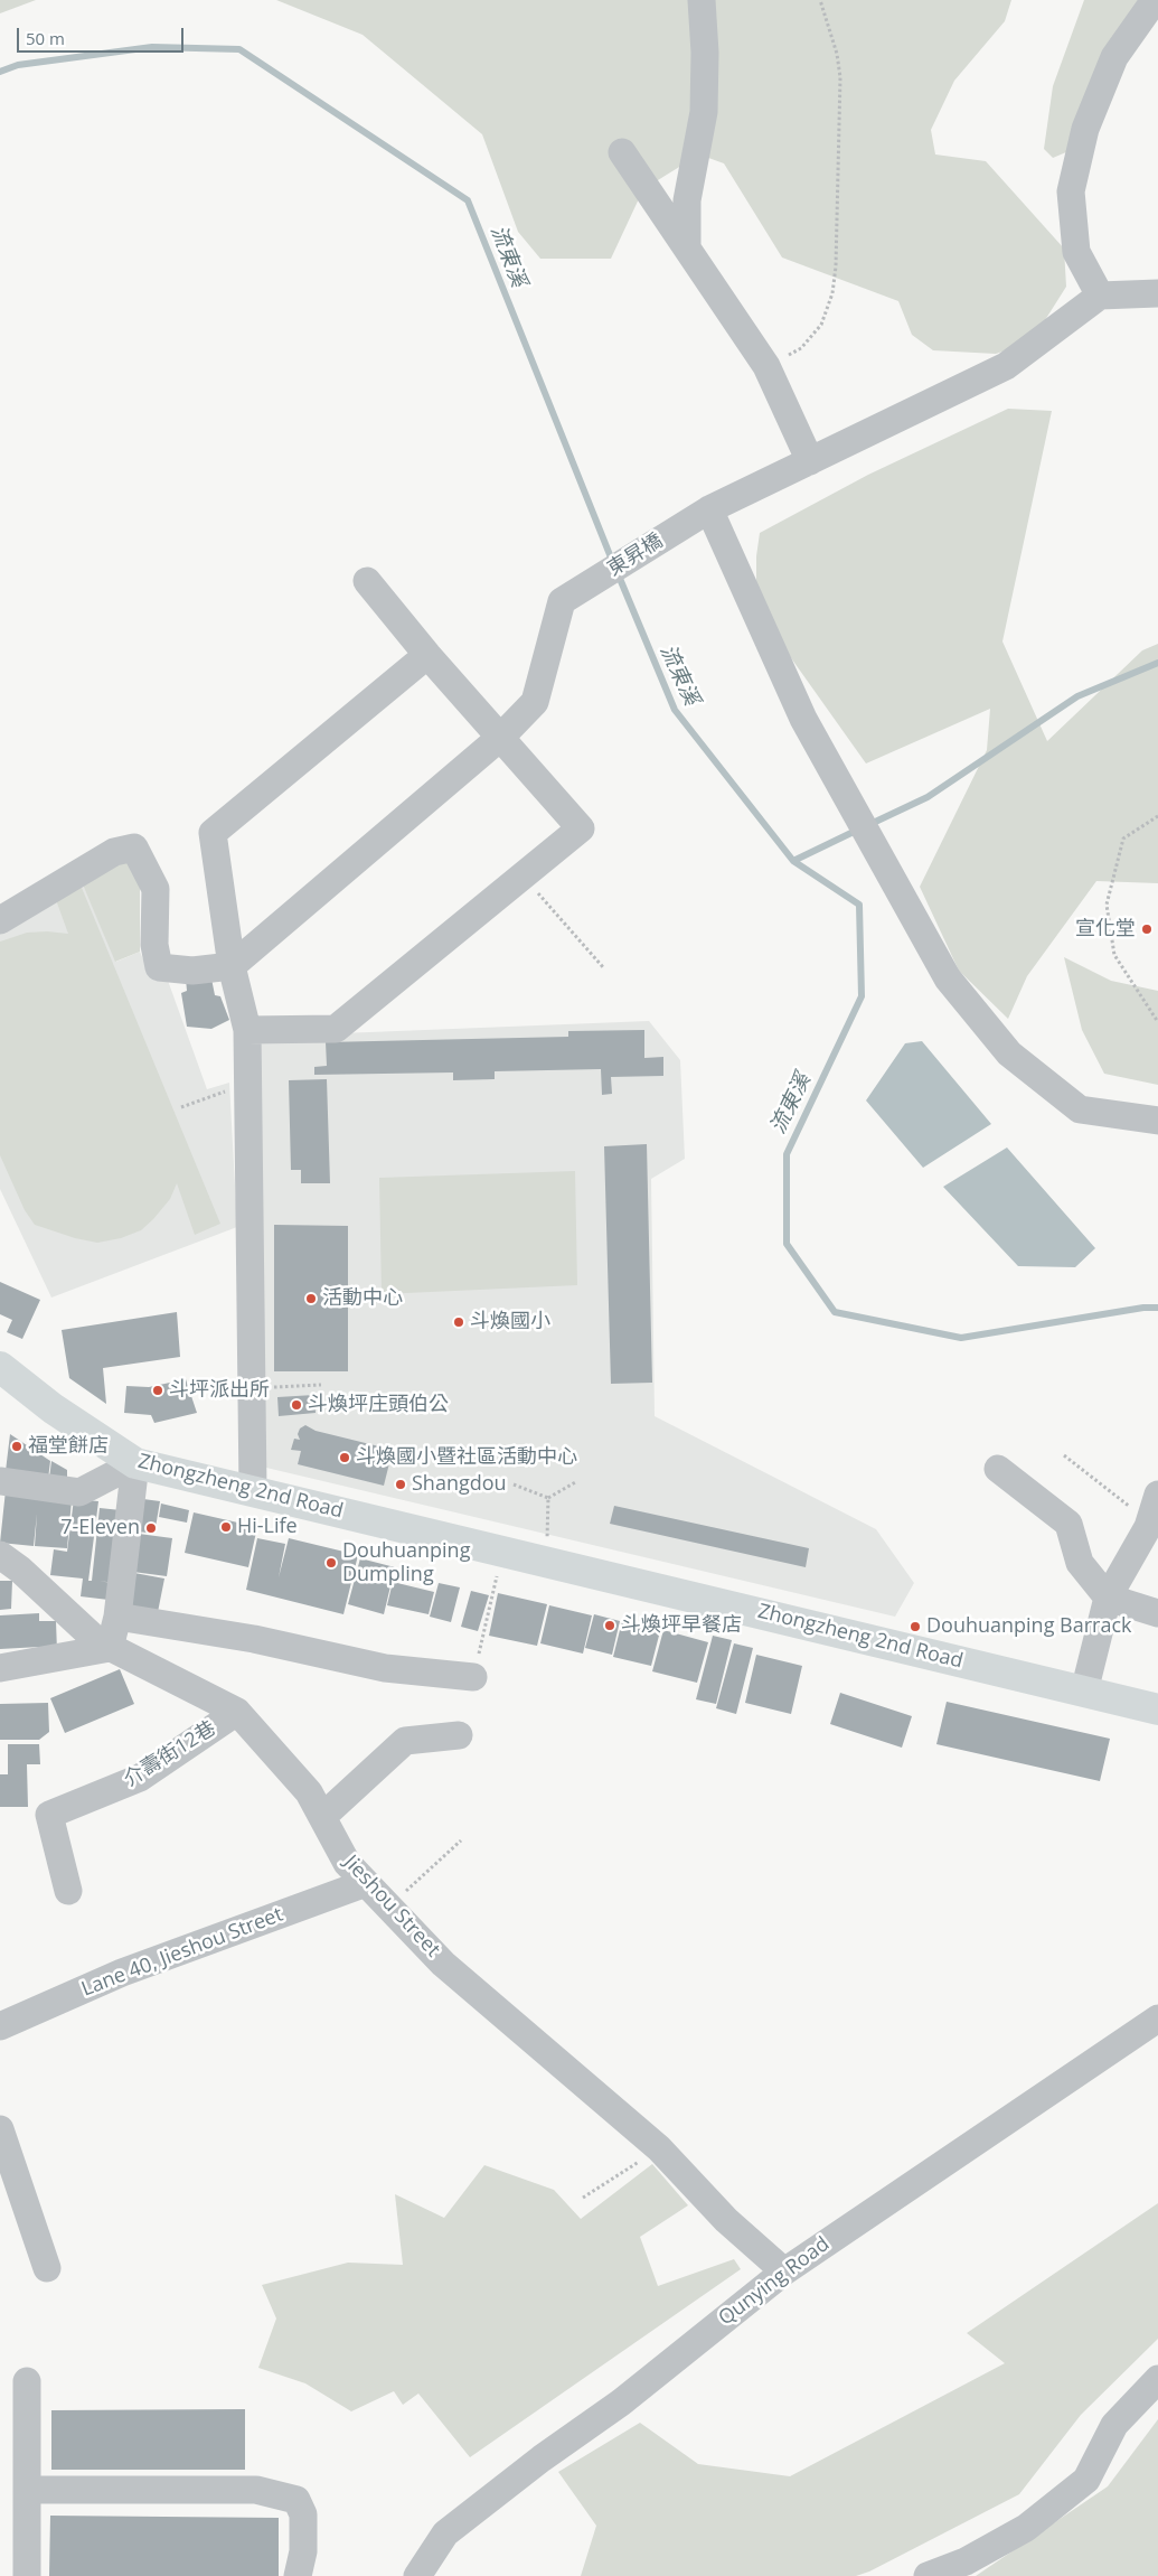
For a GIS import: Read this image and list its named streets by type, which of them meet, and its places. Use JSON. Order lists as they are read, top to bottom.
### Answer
{
  "streets": {
    "main road": ["Zhongzheng 2nd Road"],
    "street": [
      "東昇橋",
      "介壽街12巷",
      "Jieshou Street",
      "Lane 40, Jieshou Street",
      "Qunying Road"
    ]
  },
  "crossings": [
    ["介壽街12巷", "Jieshou Street"],
    ["Jieshou Street", "Lane 40, Jieshou Street"],
    ["Jieshou Street", "Qunying Road"]
  ],
  "water": ["流東溪"],
  "places": [
    "宣化堂",
    "活動中心",
    "斗煥國小",
    "斗坪派出所",
    "斗煥坪庄頭伯公",
    "福堂餅店",
    "斗煥國小暨社區活動中心",
    "Shangdou",
    "Hi-Life",
    "7-Eleven",
    "Douhuanping Dumpling",
    "斗煥坪早餐店",
    "Douhuanping Barrack"
  ],
  "scale_bar": "50 m"
}
